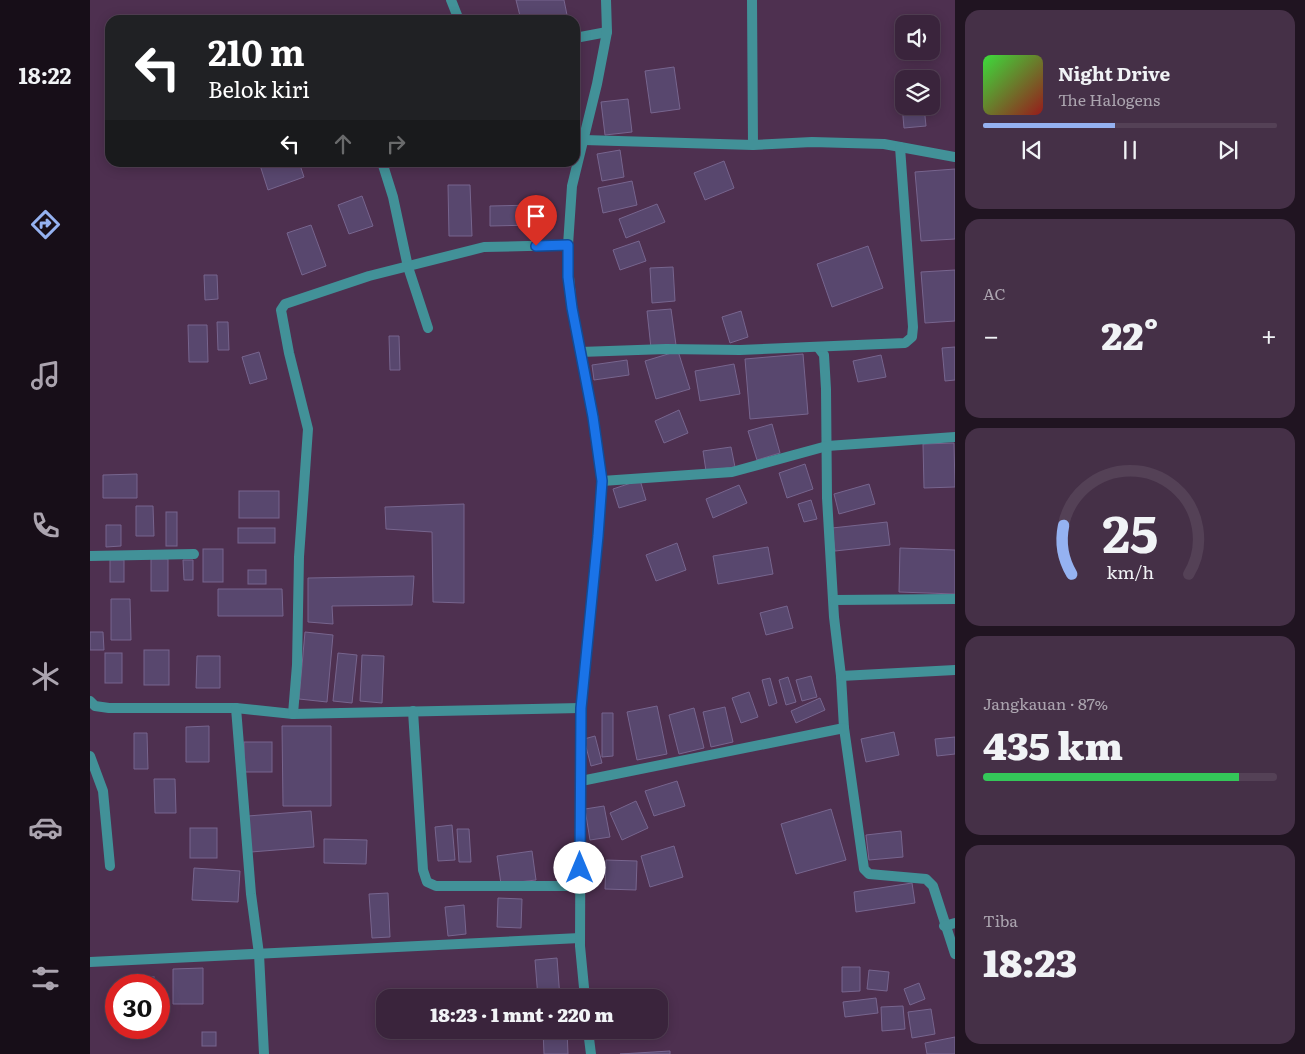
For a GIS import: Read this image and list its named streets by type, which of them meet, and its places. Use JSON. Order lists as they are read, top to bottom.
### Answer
{
  "page": {
    "tabs": "18:22",
    "turn": ["210 m", "Belok kiri"],
    "song": ["Night Drive", "The Halogens"],
    "tile": [
      "AC",
      ["Jangkauan · 87%", "435 km"],
      ["Tiba", "18:23"]
    ],
    "heat": ["−", "22°", "+"],
    "limit": "30",
    "trip": "18:23 · 1 mnt · 220 m",
    "gauge": ["25", "km/h"]
  }
}
